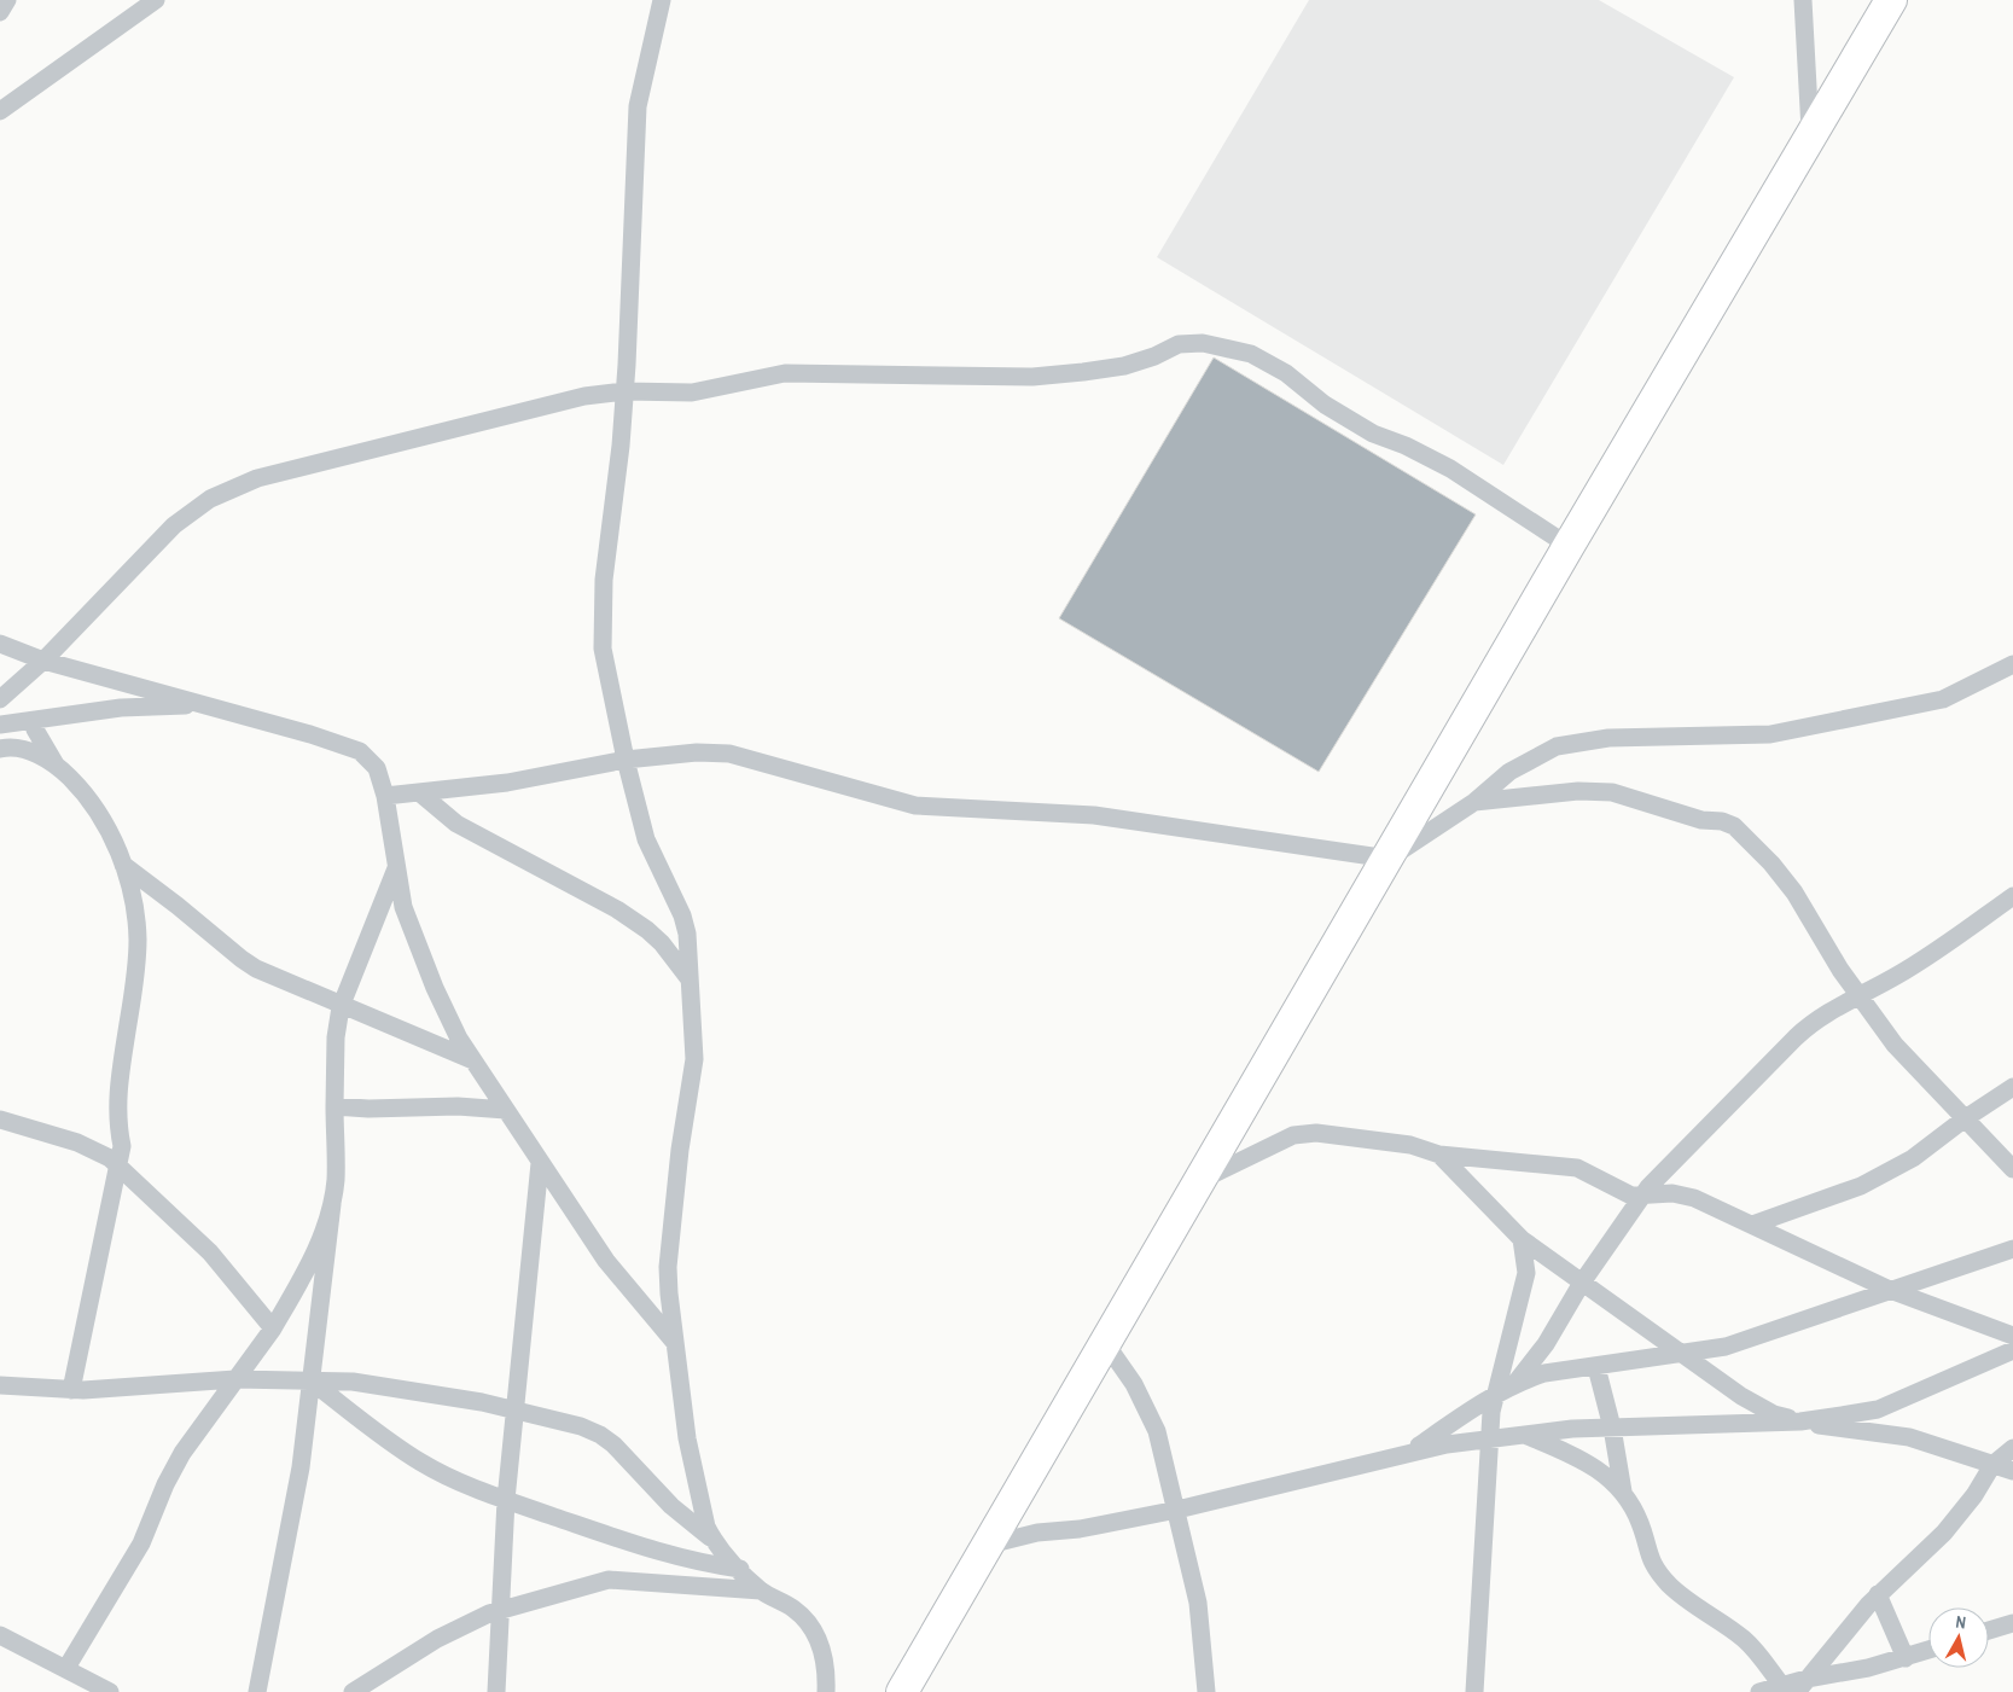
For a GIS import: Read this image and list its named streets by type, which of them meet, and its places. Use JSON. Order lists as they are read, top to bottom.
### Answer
{
  "north": "top"
}
